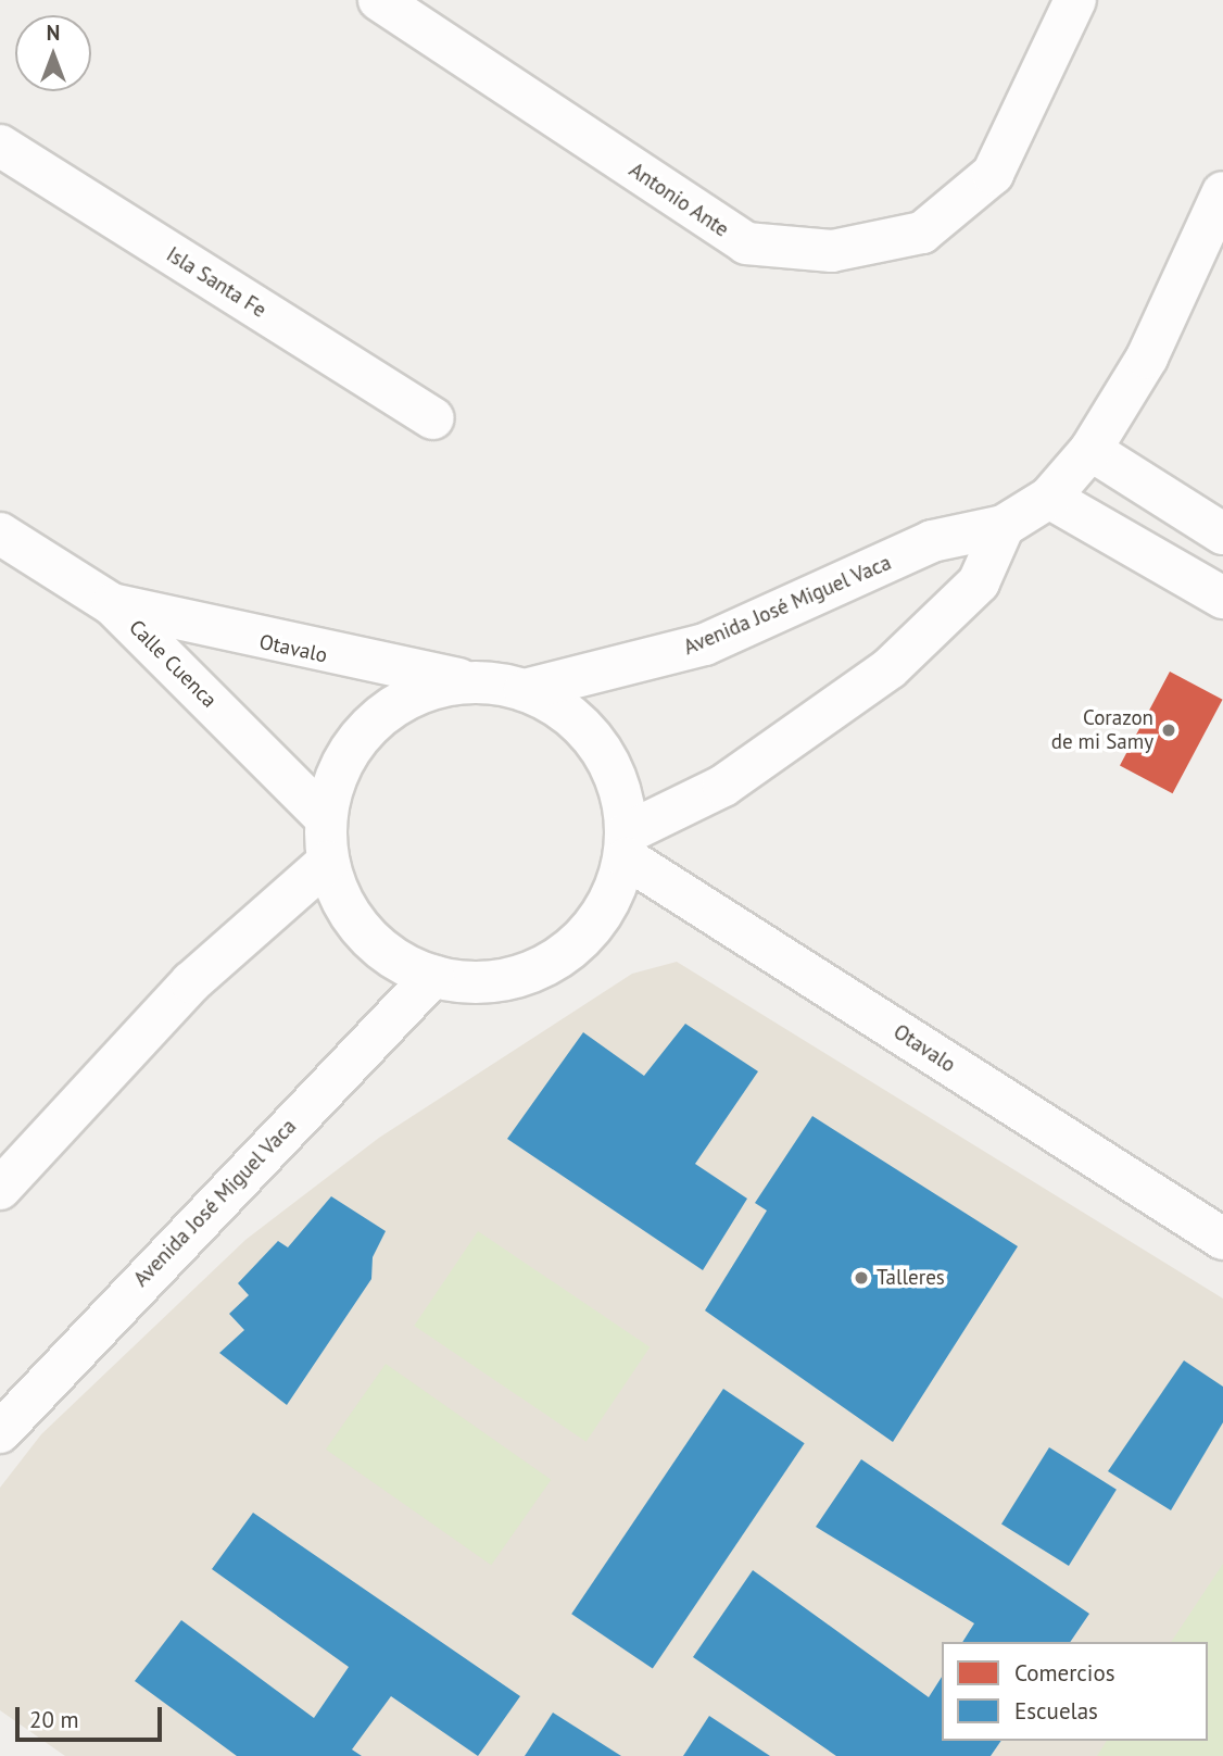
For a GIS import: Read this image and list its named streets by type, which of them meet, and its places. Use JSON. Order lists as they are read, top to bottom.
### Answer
{
  "streets": {
    "street": [
      "Antonio Ante",
      "Isla Santa Fe",
      "Avenida José Miguel Vaca",
      "Otavalo",
      "Calle Cuenca"
    ]
  },
  "crossings": [
    ["Avenida José Miguel Vaca", "Otavalo"],
    ["Avenida José Miguel Vaca", "Calle Cuenca"],
    ["Otavalo", "Calle Cuenca"]
  ],
  "places": ["Corazon de mi Samy", "Talleres"],
  "legend": ["Comercios", "Escuelas"],
  "scale_bar": "20 m",
  "north": "top"
}
